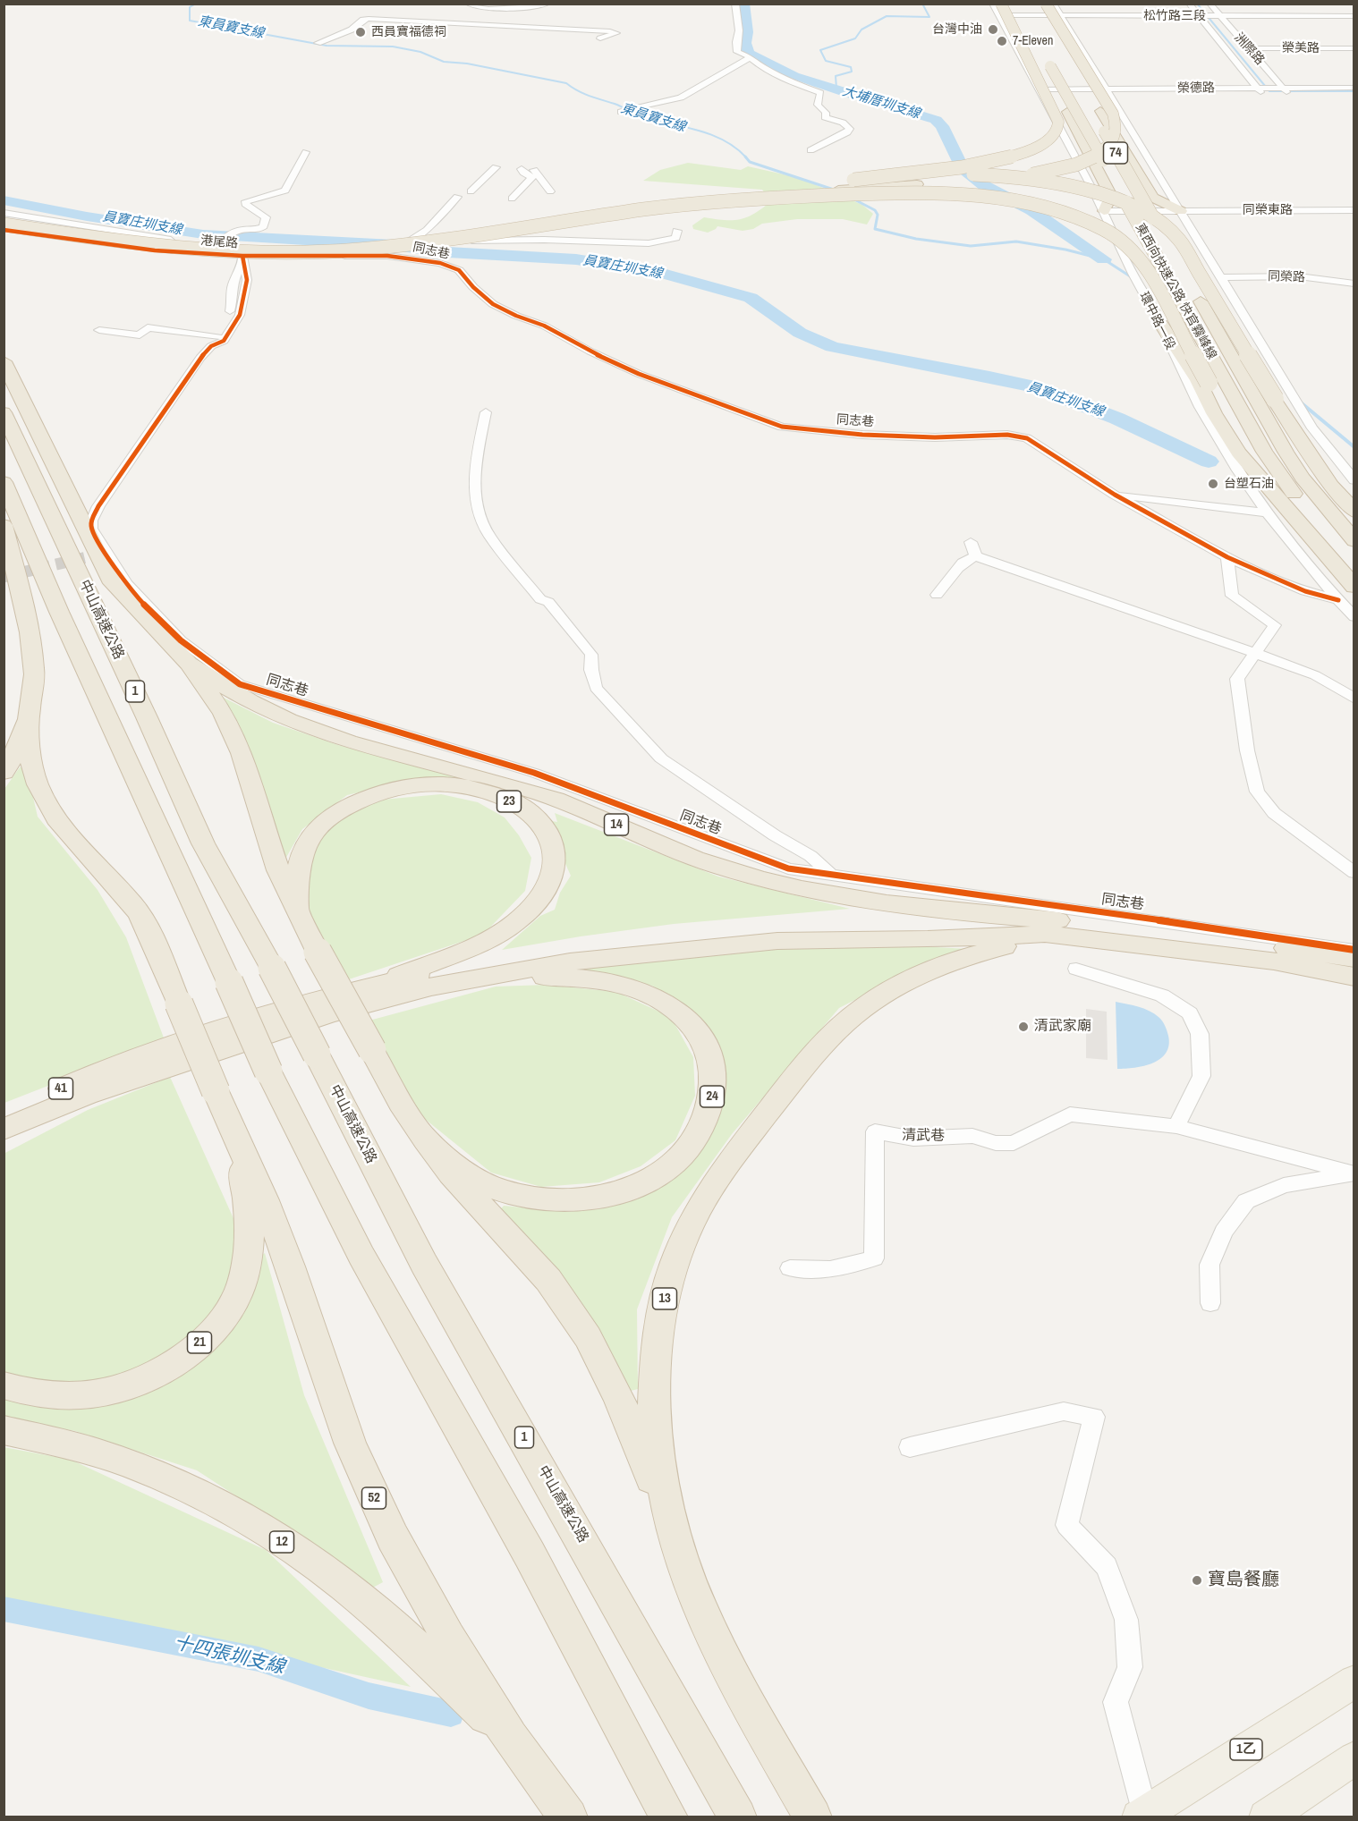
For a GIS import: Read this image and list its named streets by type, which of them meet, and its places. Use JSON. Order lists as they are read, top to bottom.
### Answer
{
  "streets": {
    "highway": [
      "74",
      "東西向快速公路 快官霧峰線",
      "中山高速公路",
      "1",
      "23",
      "14",
      "41",
      "24",
      "13",
      "21",
      "52",
      "12"
    ],
    "main road": ["1乙"],
    "street": [
      "松竹路三段",
      "榮美路",
      "洲際路",
      "榮德路",
      "同榮東路",
      "港尾路",
      "同志巷",
      "同榮路",
      "環中路一段",
      "清武巷"
    ]
  },
  "crossings": [
    ["松竹路三段", "洲際路"],
    ["松竹路三段", "環中路一段"],
    ["榮美路", "洲際路"],
    ["洲際路", "榮德路"],
    ["榮德路", "環中路一段"],
    ["74", "同榮東路"],
    ["74", "環中路一段"],
    ["同榮東路", "環中路一段"],
    ["港尾路", "同志巷"],
    ["同志巷", "環中路一段"],
    ["23", "41"],
    ["14", "13"],
    ["21", "52"],
    ["52", "12"]
  ],
  "water": [
    "東員寶支線",
    "大埔厝圳支線",
    "員寶庄圳支線",
    "十四張圳支線"
  ],
  "places": [
    "台灣中油",
    "西員寶福德祠",
    "7-Eleven",
    "台塑石油",
    "清武家廟",
    "寶島餐廳"
  ]
}
